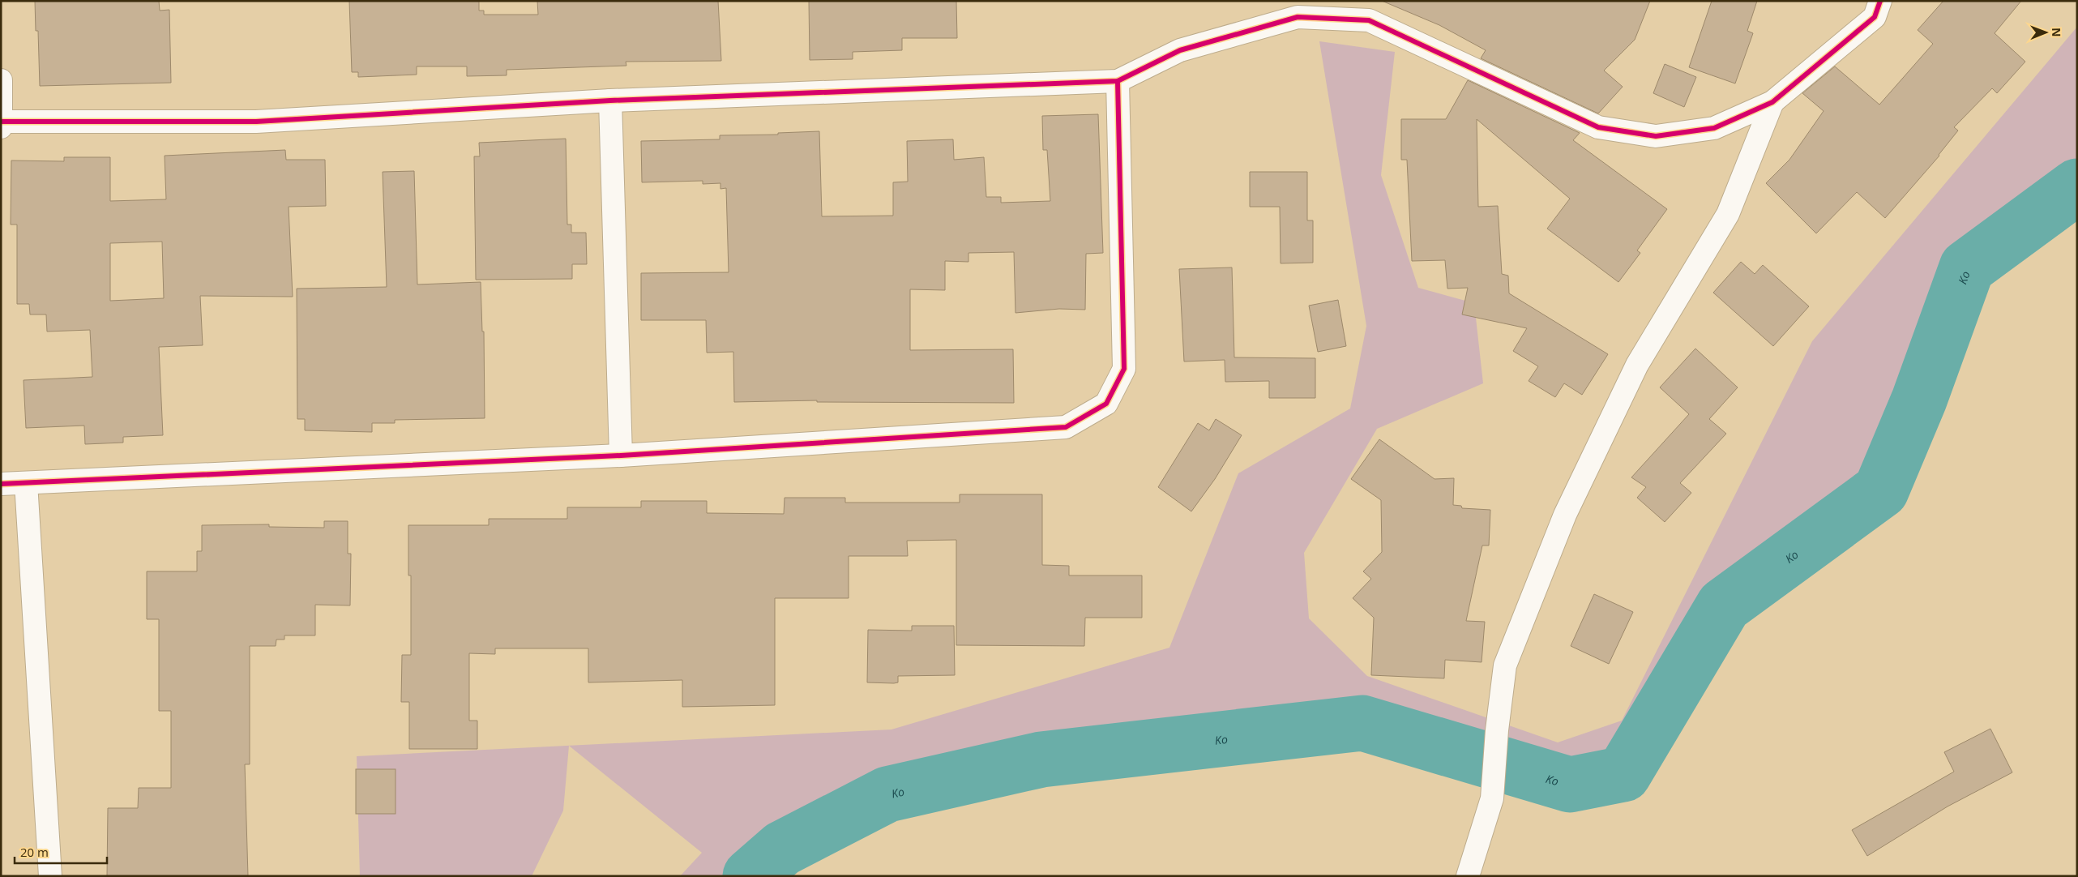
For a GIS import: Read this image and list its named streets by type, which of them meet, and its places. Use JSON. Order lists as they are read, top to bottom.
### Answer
{
  "water": ["Ko"],
  "scale_bar": "20 m",
  "north": "right"
}
